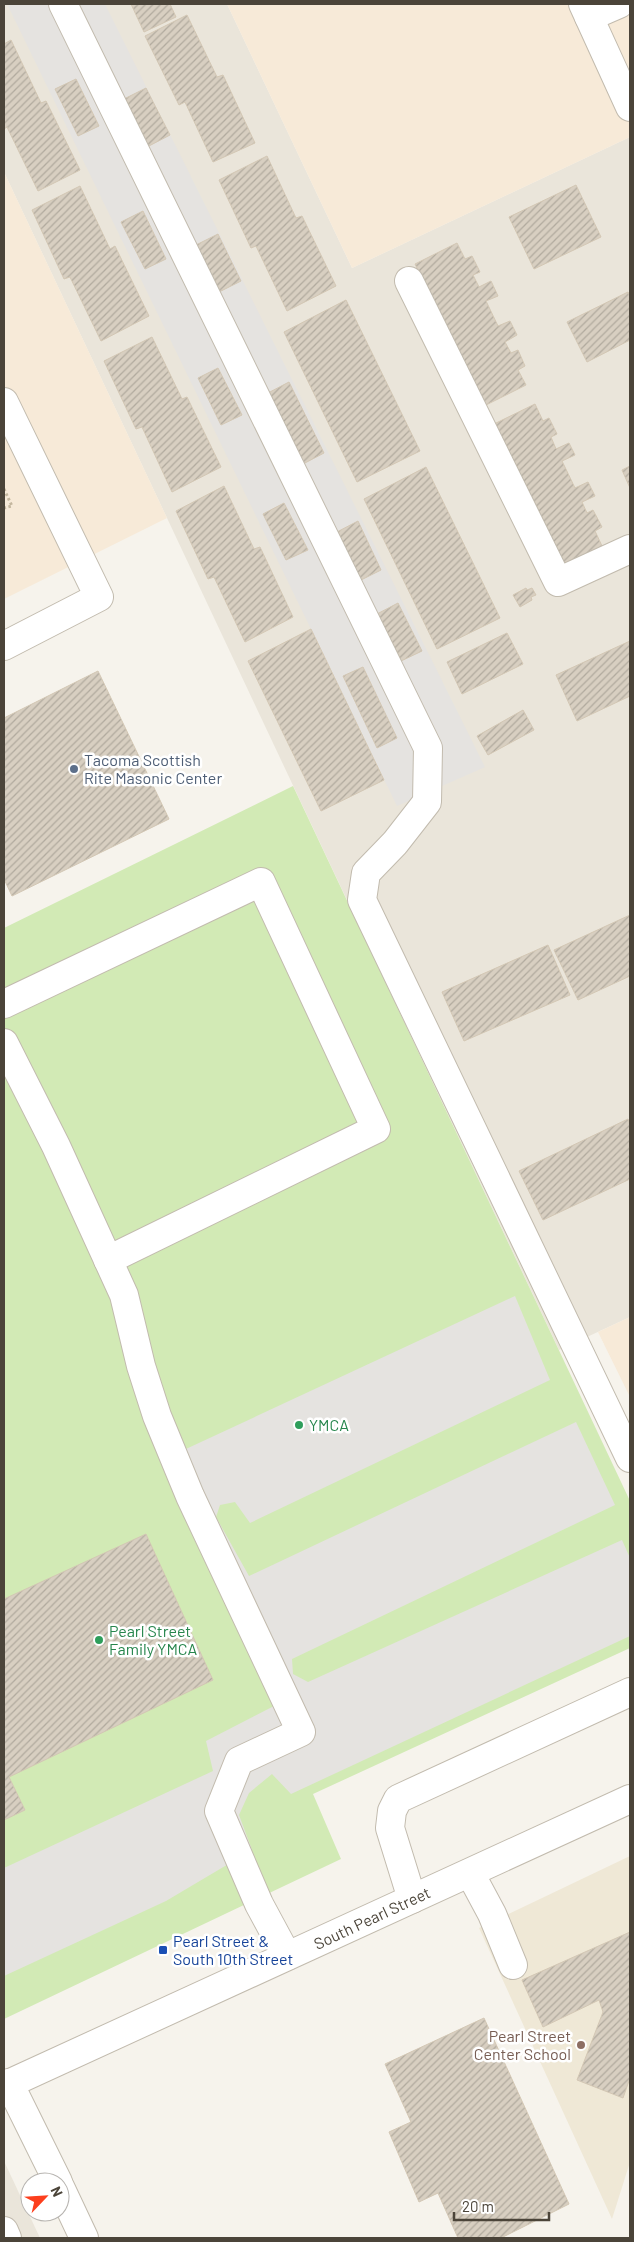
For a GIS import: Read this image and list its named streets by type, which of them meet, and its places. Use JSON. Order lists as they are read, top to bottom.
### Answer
{
  "streets": {
    "street": ["South Pearl Street"]
  },
  "places": {
    "other": [
      "Tacoma Scottish Rite Masonic Center",
      "YMCA",
      "Pearl Street Family YMCA",
      "Pearl Street Center School"
    ],
    "transit": ["Pearl Street & South 10th Street"]
  },
  "scale_bar": "20 m",
  "north": "top right"
}
